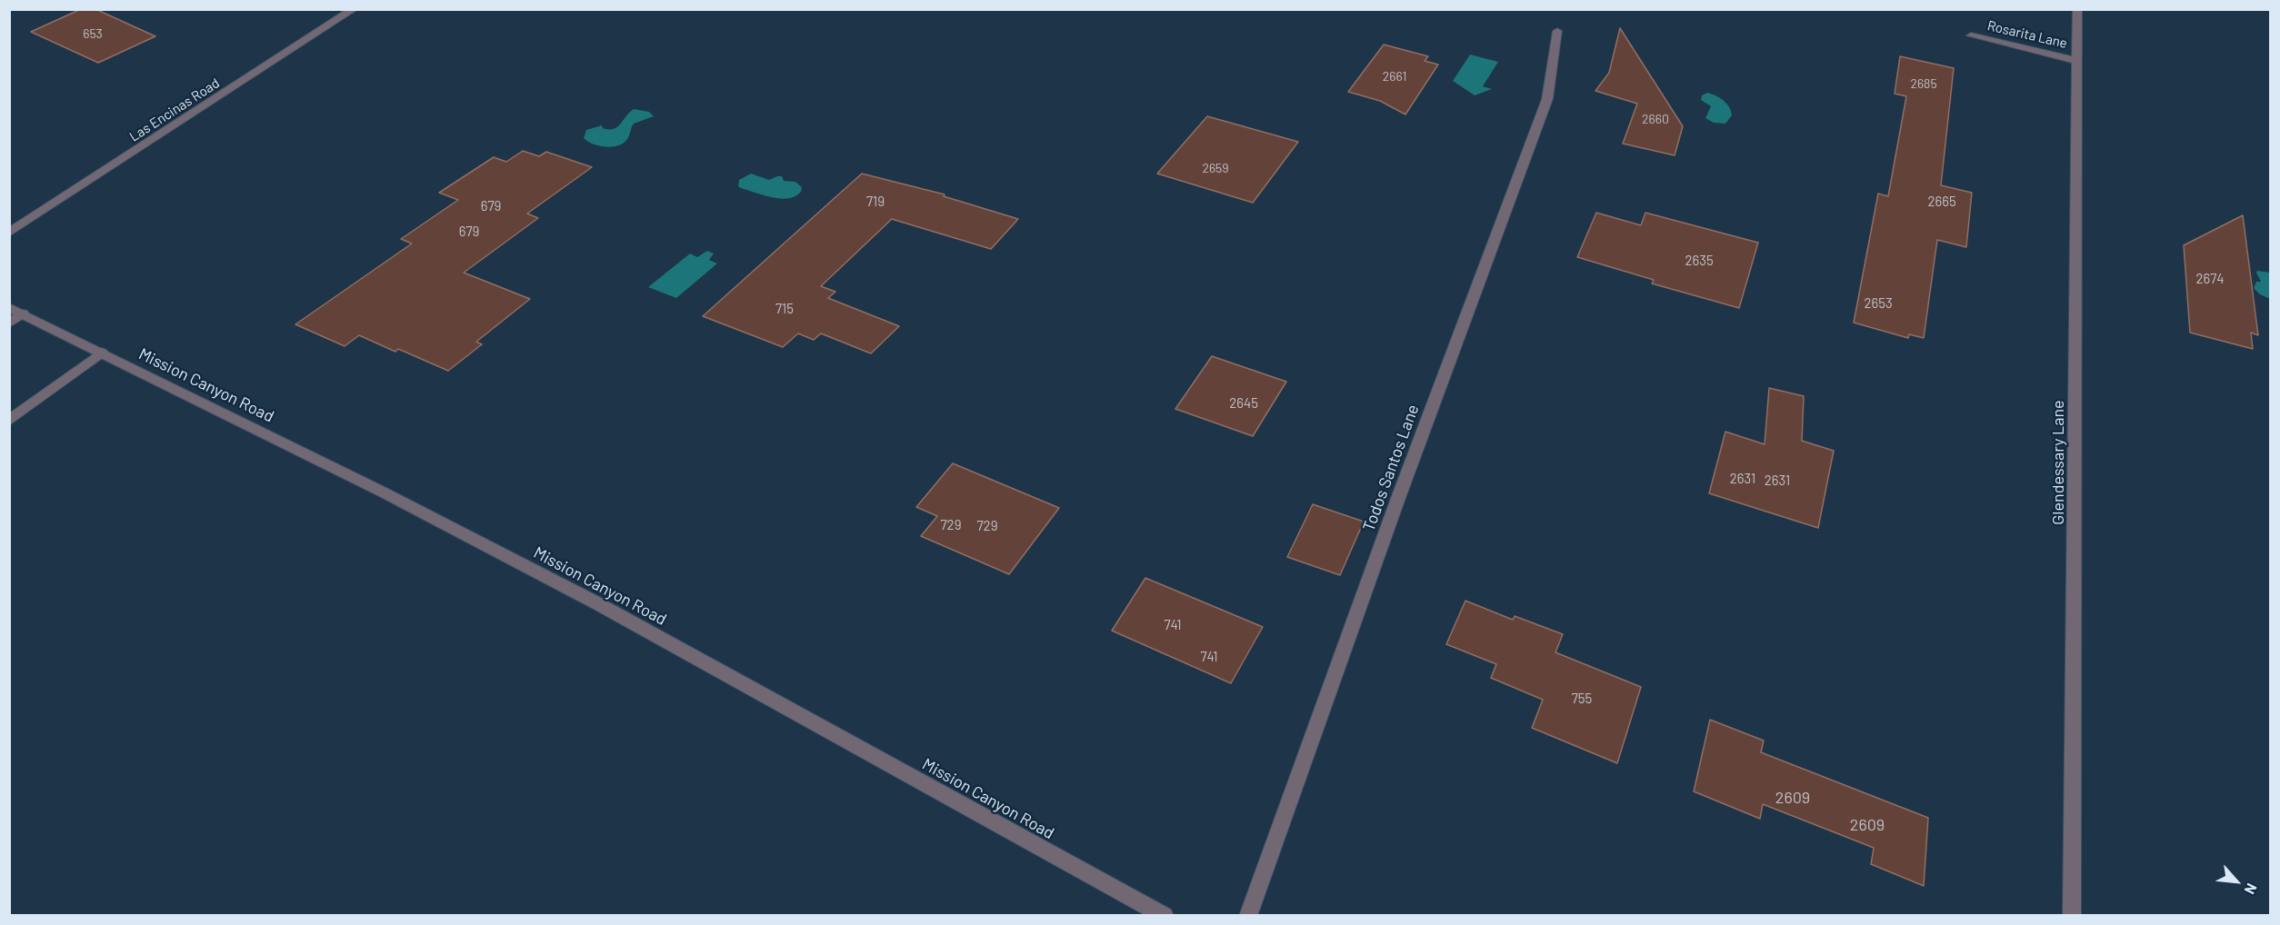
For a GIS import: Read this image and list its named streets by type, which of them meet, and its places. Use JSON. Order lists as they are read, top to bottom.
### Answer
{
  "streets": {
    "street": [
      "Rosarita Lane",
      "Las Encinas Road",
      "Mission Canyon Road",
      "Glendessary Lane",
      "Todos Santos Lane"
    ]
  },
  "crossings": [
    ["Rosarita Lane", "Glendessary Lane"]
  ],
  "house_numbers": [
    "653",
    "2661",
    "2685",
    "2660",
    "2659",
    "719",
    "2665",
    "679",
    "679",
    "2635",
    "2674",
    "2653",
    "715",
    "2645",
    "2631",
    "2631",
    "729",
    "729",
    "741",
    "741",
    "755",
    "2609",
    "2609"
  ],
  "north": "bottom right"
}
